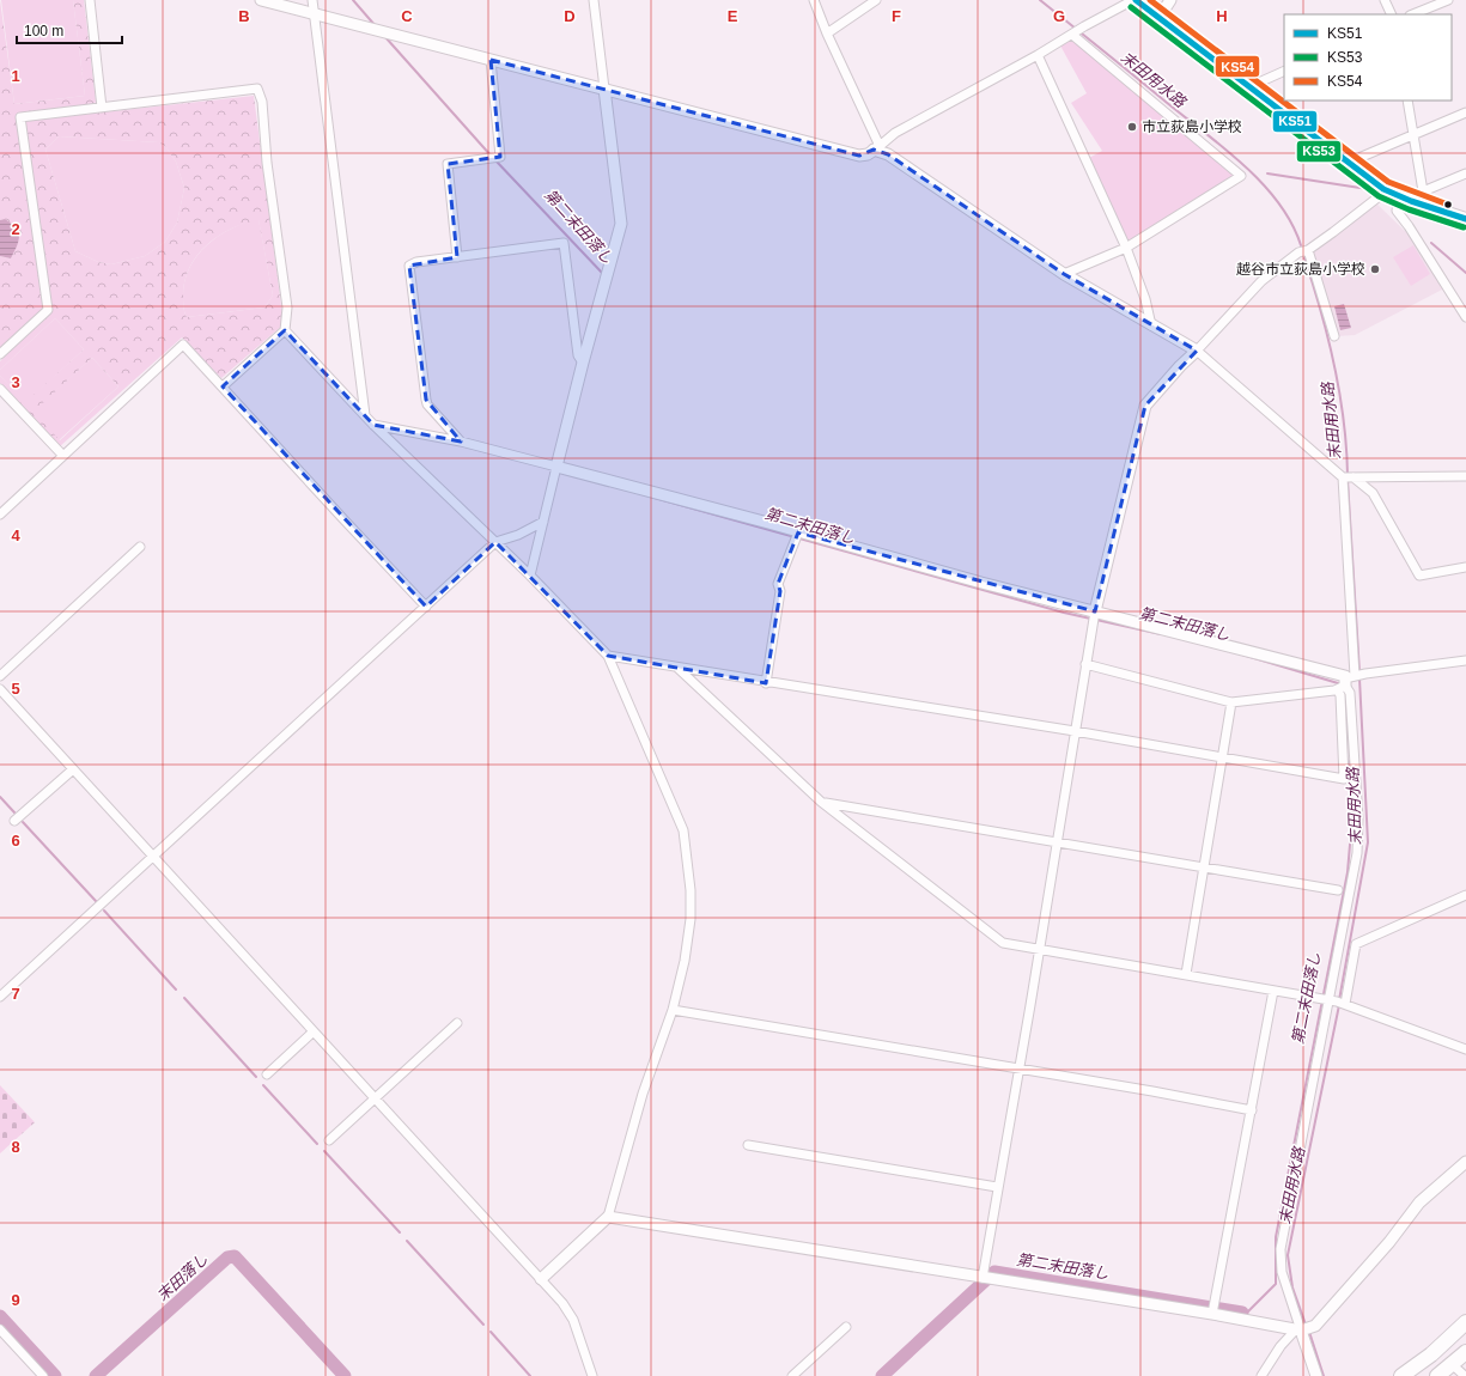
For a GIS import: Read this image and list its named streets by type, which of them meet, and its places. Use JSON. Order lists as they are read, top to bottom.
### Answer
{
  "water": ["末田用水路", "第二末田落し", "末田落し"],
  "places": ["市立荻島小学校", "越谷市立荻島小学校"],
  "lines": ["transit line KS51", "transit line KS54", "transit line KS53"],
  "legend": ["KS51", "KS53", "KS54"],
  "scale_bar": "100 m",
  "grid": {
    "columns": [
      "B",
      "C",
      "D",
      "E",
      "F",
      "G",
      "H"
    ],
    "rows": [
      "1",
      "2",
      "3",
      "4",
      "5",
      "6",
      "7",
      "8",
      "9"
    ]
  }
}
